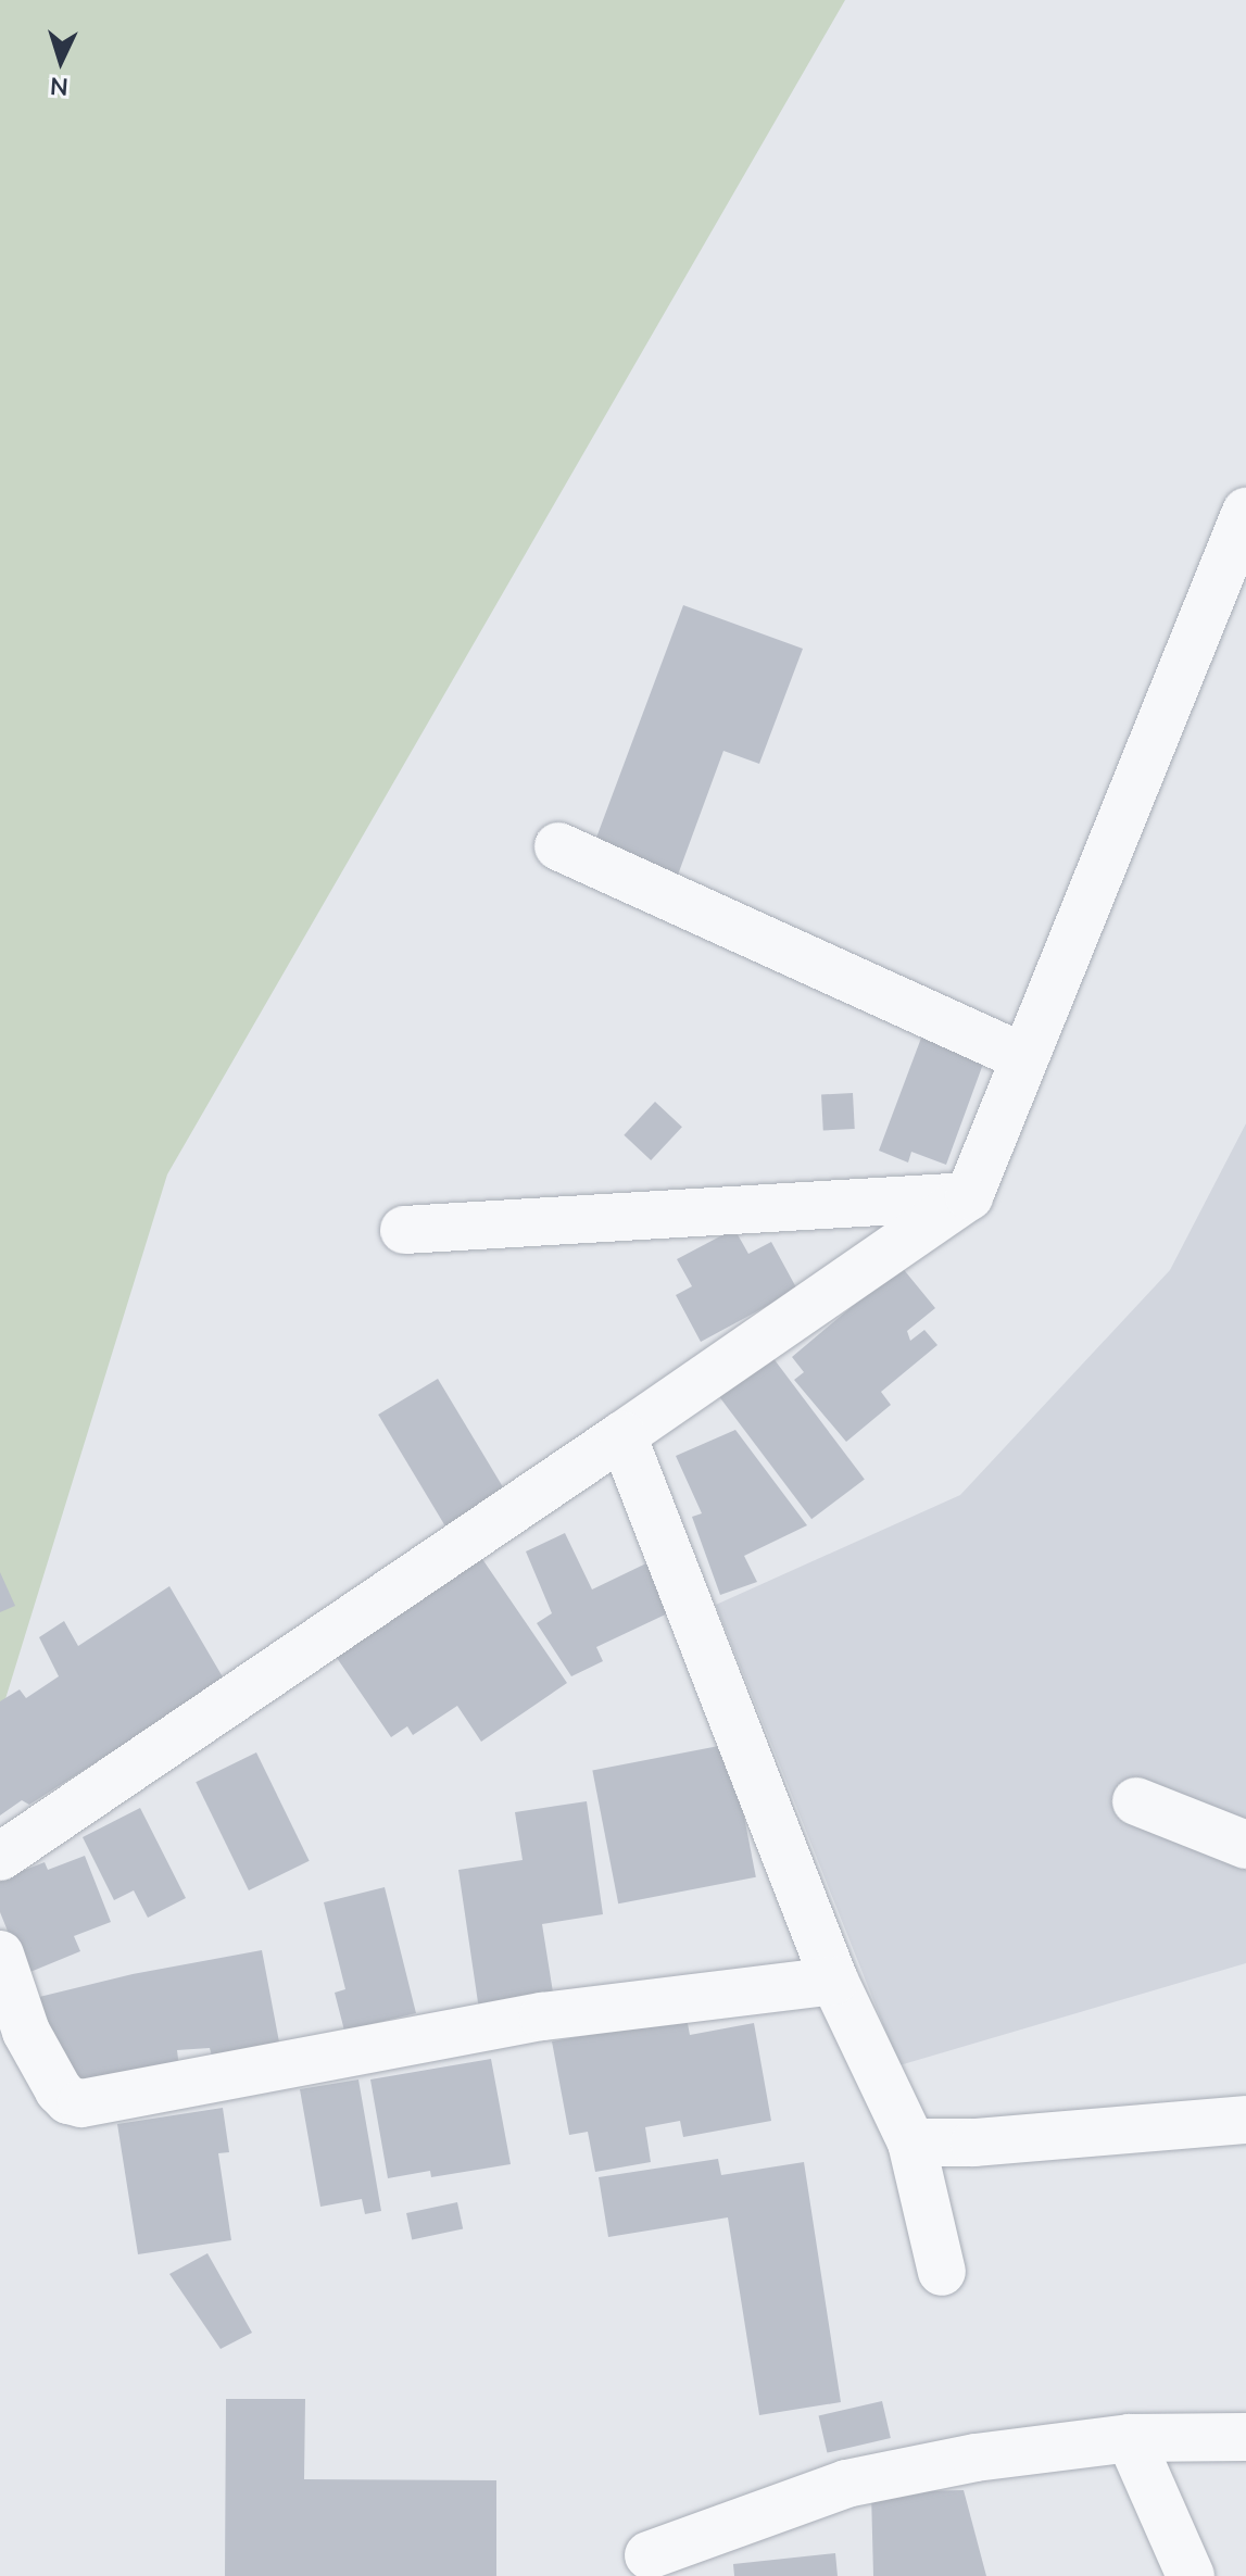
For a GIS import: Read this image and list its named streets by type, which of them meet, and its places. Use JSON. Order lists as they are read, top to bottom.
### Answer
{
  "north": "bottom"
}
